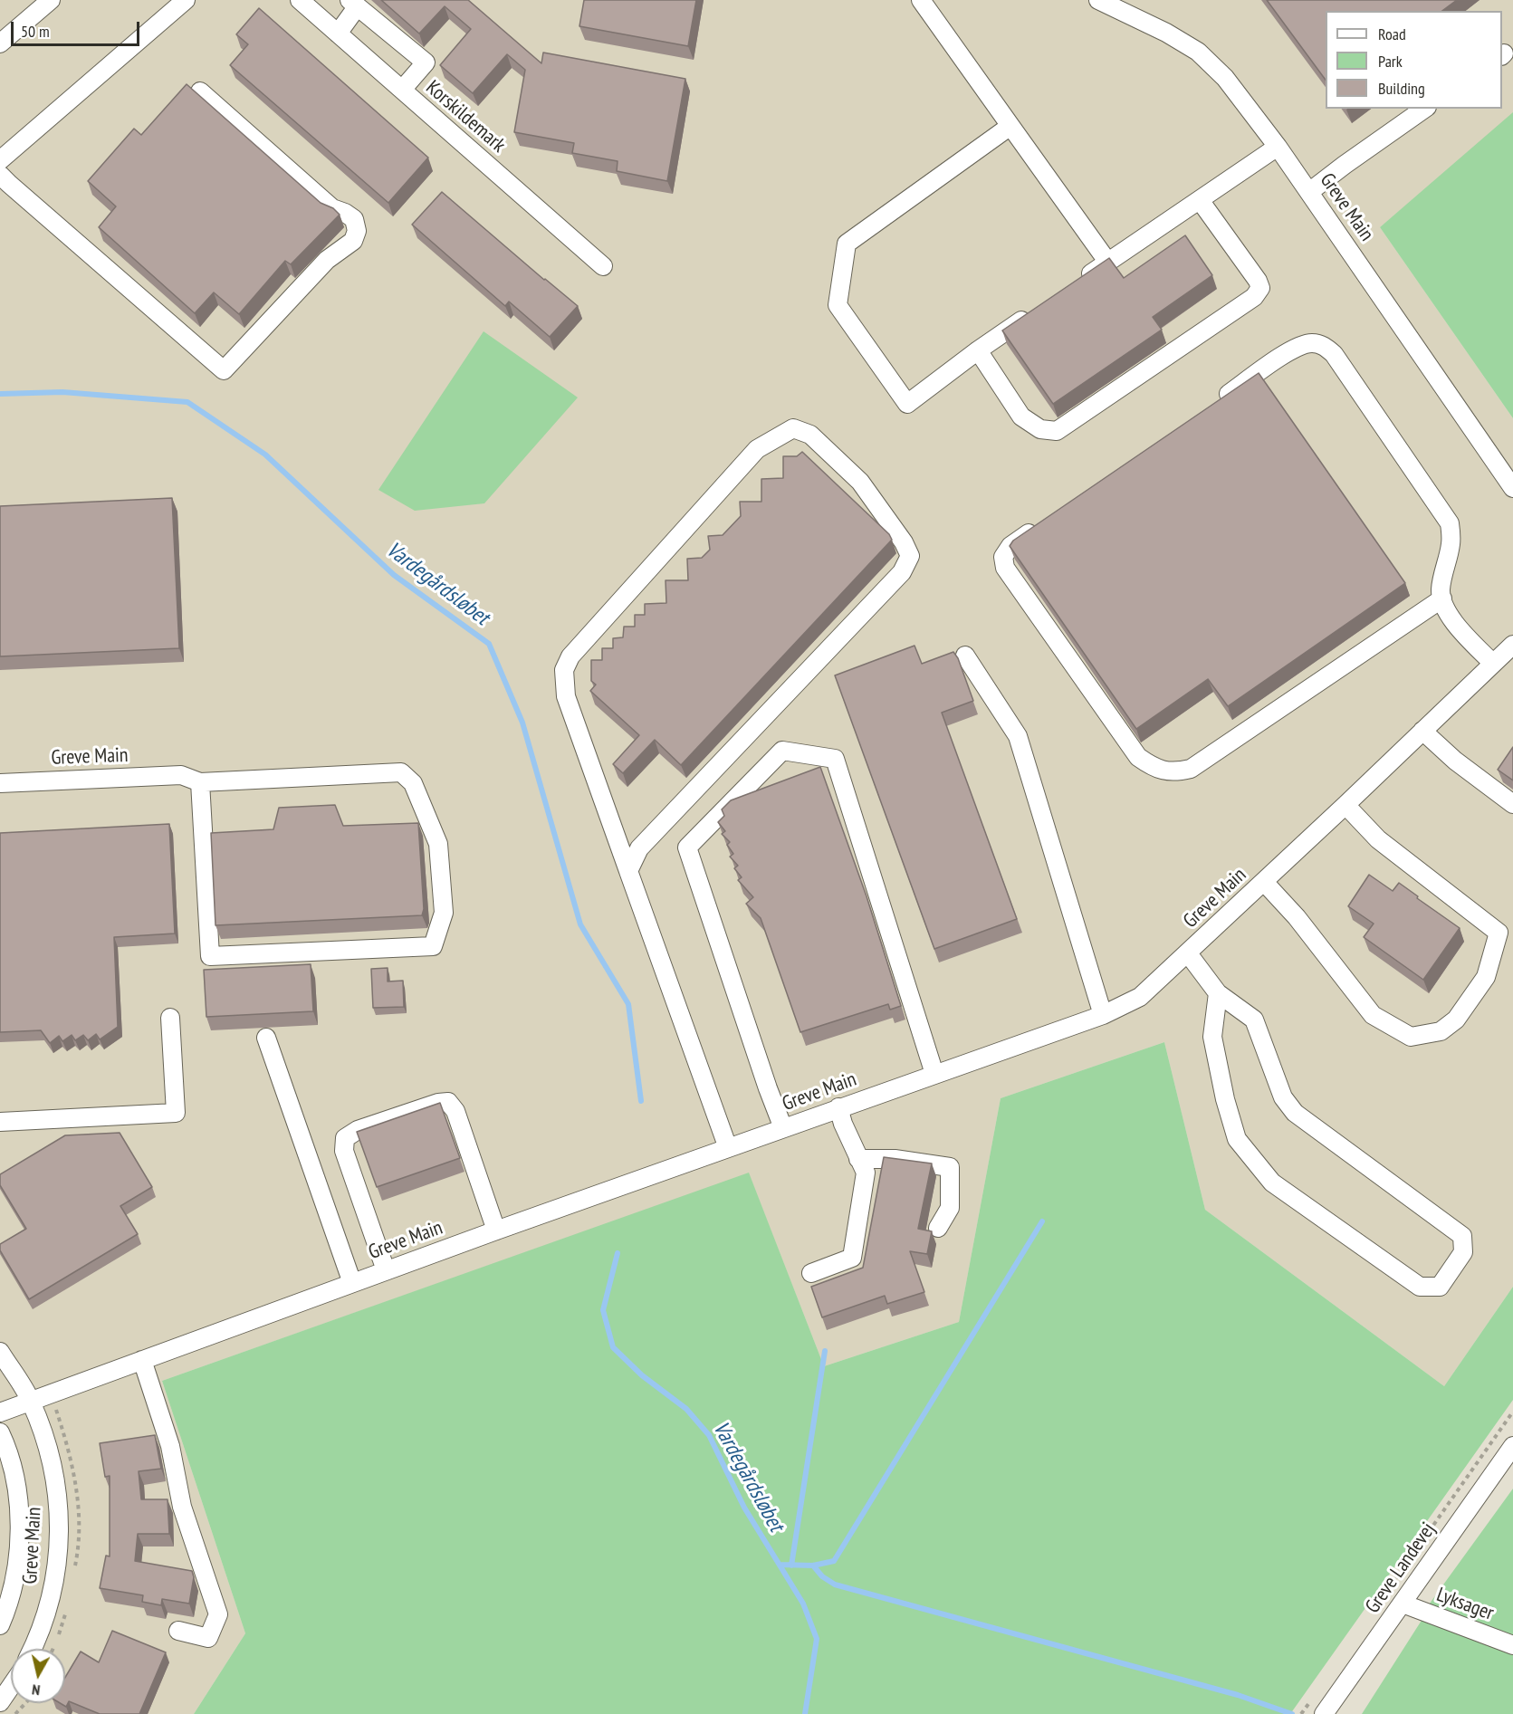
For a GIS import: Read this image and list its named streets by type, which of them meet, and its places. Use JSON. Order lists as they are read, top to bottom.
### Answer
{
  "streets": {
    "street": [
      "Korskildemark",
      "Greve Main",
      "Greve Landevej",
      "Lyksager"
    ]
  },
  "crossings": [
    ["Greve Landevej", "Lyksager"]
  ],
  "water": ["Vardegårdsløbet"],
  "legend": ["Road", "Park", "Building"],
  "scale_bar": "50 m",
  "north": "bottom"
}
